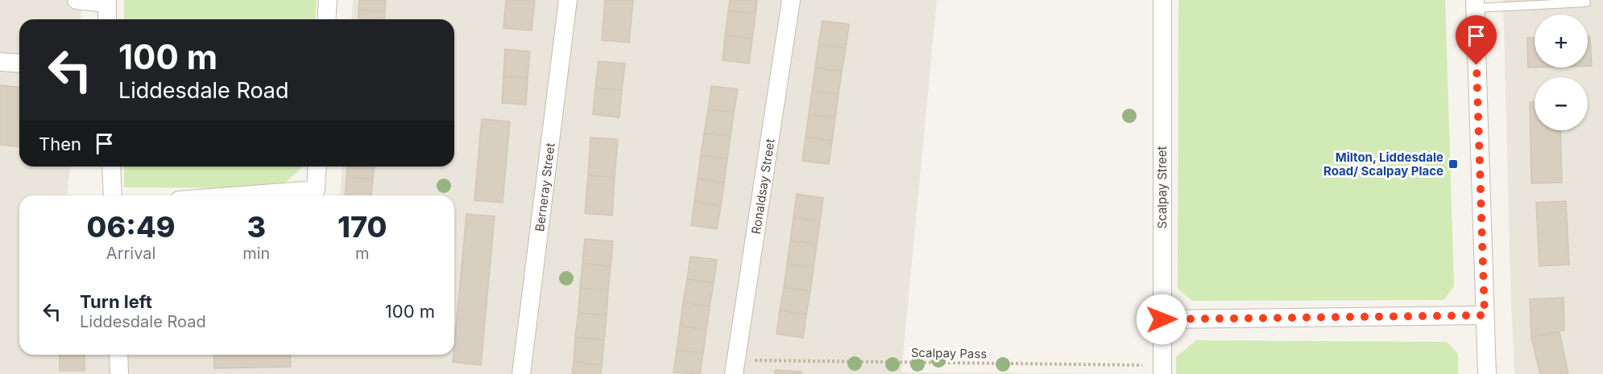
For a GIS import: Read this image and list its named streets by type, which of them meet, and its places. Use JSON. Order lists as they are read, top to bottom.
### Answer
{
  "streets": {
    "street": ["Berneray Street", "Ronaldsay Street", "Scalpay Street"],
    "path": ["Scalpay Pass"]
  },
  "crossings": [
    ["Ronaldsay Street", "Scalpay Pass"],
    ["Scalpay Street", "Scalpay Pass"]
  ],
  "places": {
    "transit": ["Milton, Liddesdale Road/ Scalpay Place"]
  },
  "page": {
    "map_buttons": ["+", "−"],
    "turn": ["100 m", "Liddesdale Road"],
    "then": "Then",
    "eta": [
      "06:49",
      "Arrival",
      "3",
      "min",
      "170",
      "m"
    ],
    "list": [
      {
        "name": "Turn left",
        "note": "Liddesdale Road",
        "value": "100 m"
      }
    ]
  }
}
